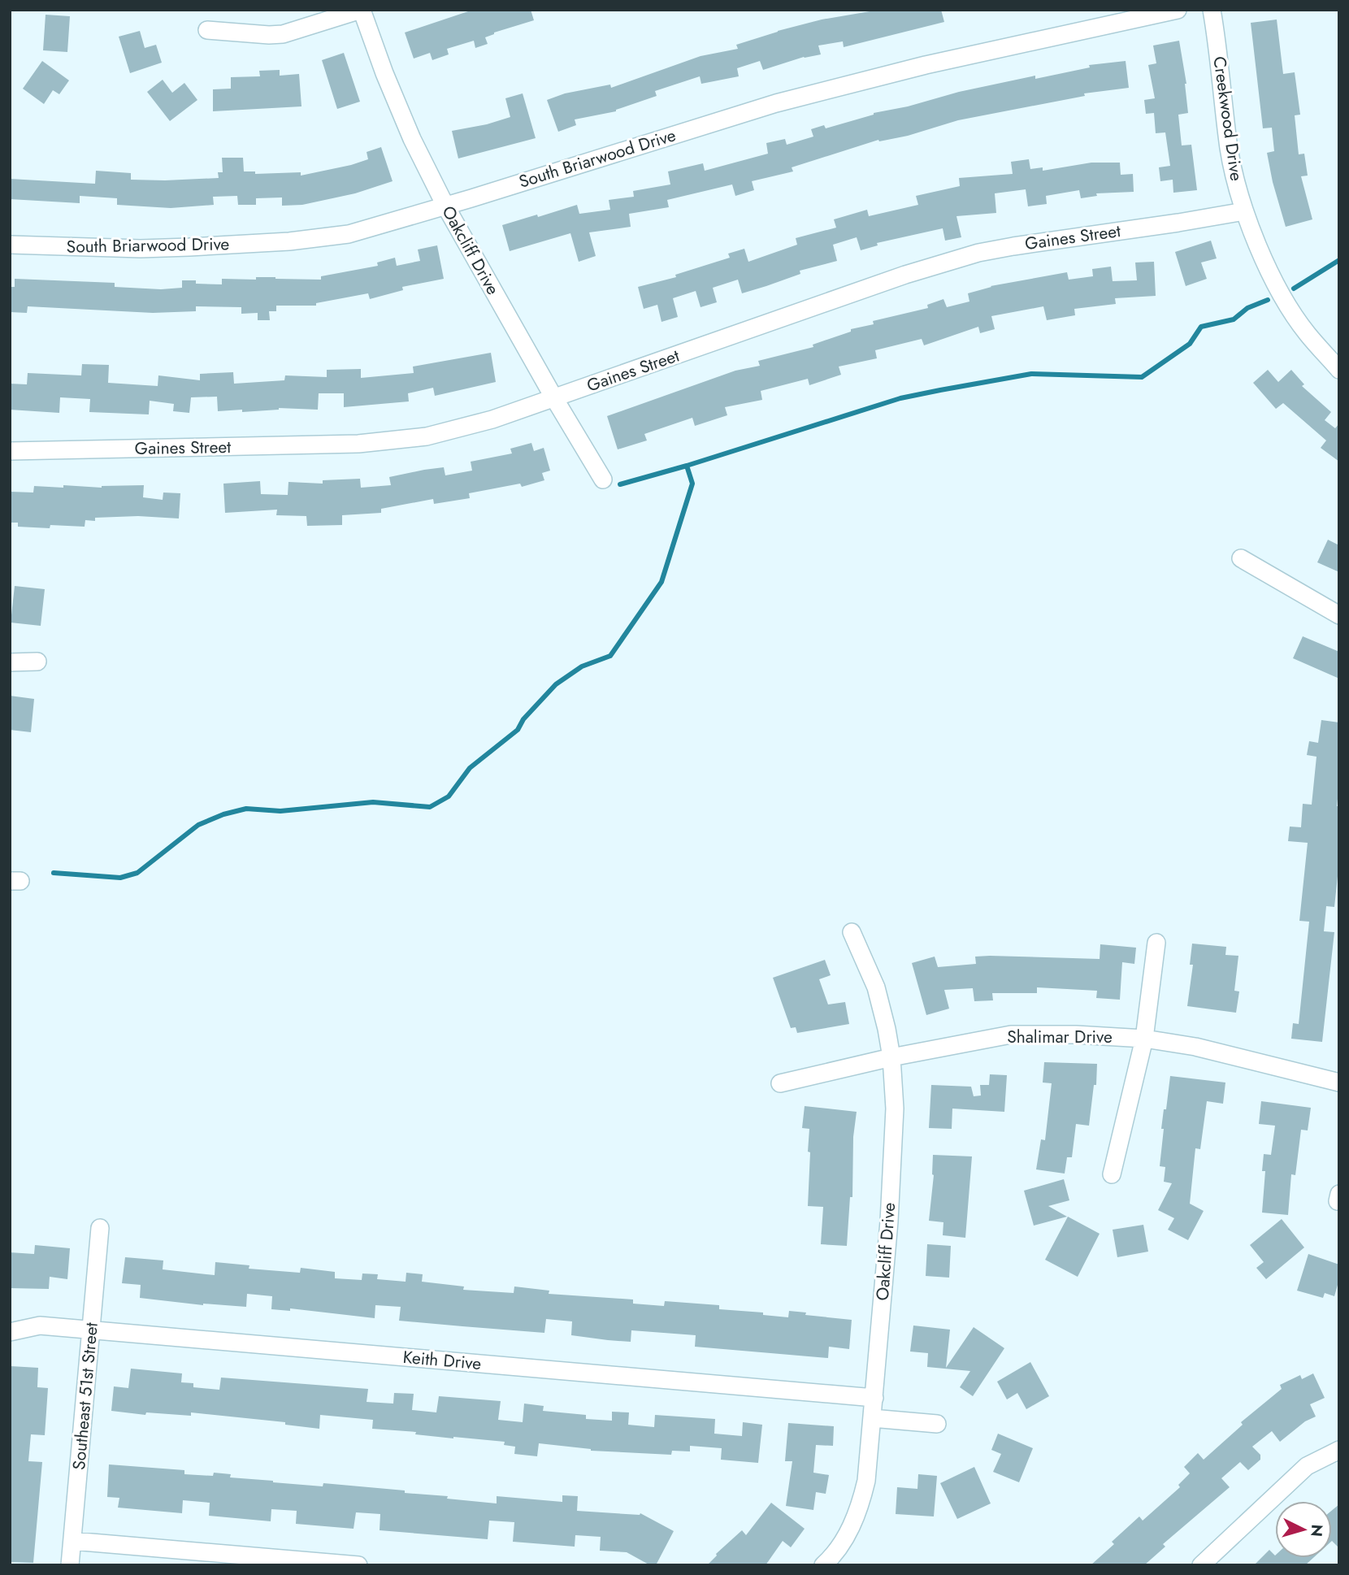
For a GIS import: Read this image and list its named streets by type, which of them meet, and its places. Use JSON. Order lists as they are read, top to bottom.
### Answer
{
  "streets": {
    "street": [
      "Creekwood Drive",
      "South Briarwood Drive",
      "Gaines Street",
      "Oakcliff Drive",
      "Shalimar Drive",
      "Keith Drive",
      "Southeast 51st Street"
    ]
  },
  "crossings": [
    ["Creekwood Drive", "Gaines Street"],
    ["South Briarwood Drive", "Oakcliff Drive"],
    ["Gaines Street", "Oakcliff Drive"],
    ["Oakcliff Drive", "Shalimar Drive"],
    ["Oakcliff Drive", "Keith Drive"],
    ["Keith Drive", "Southeast 51st Street"]
  ],
  "north": "right"
}
